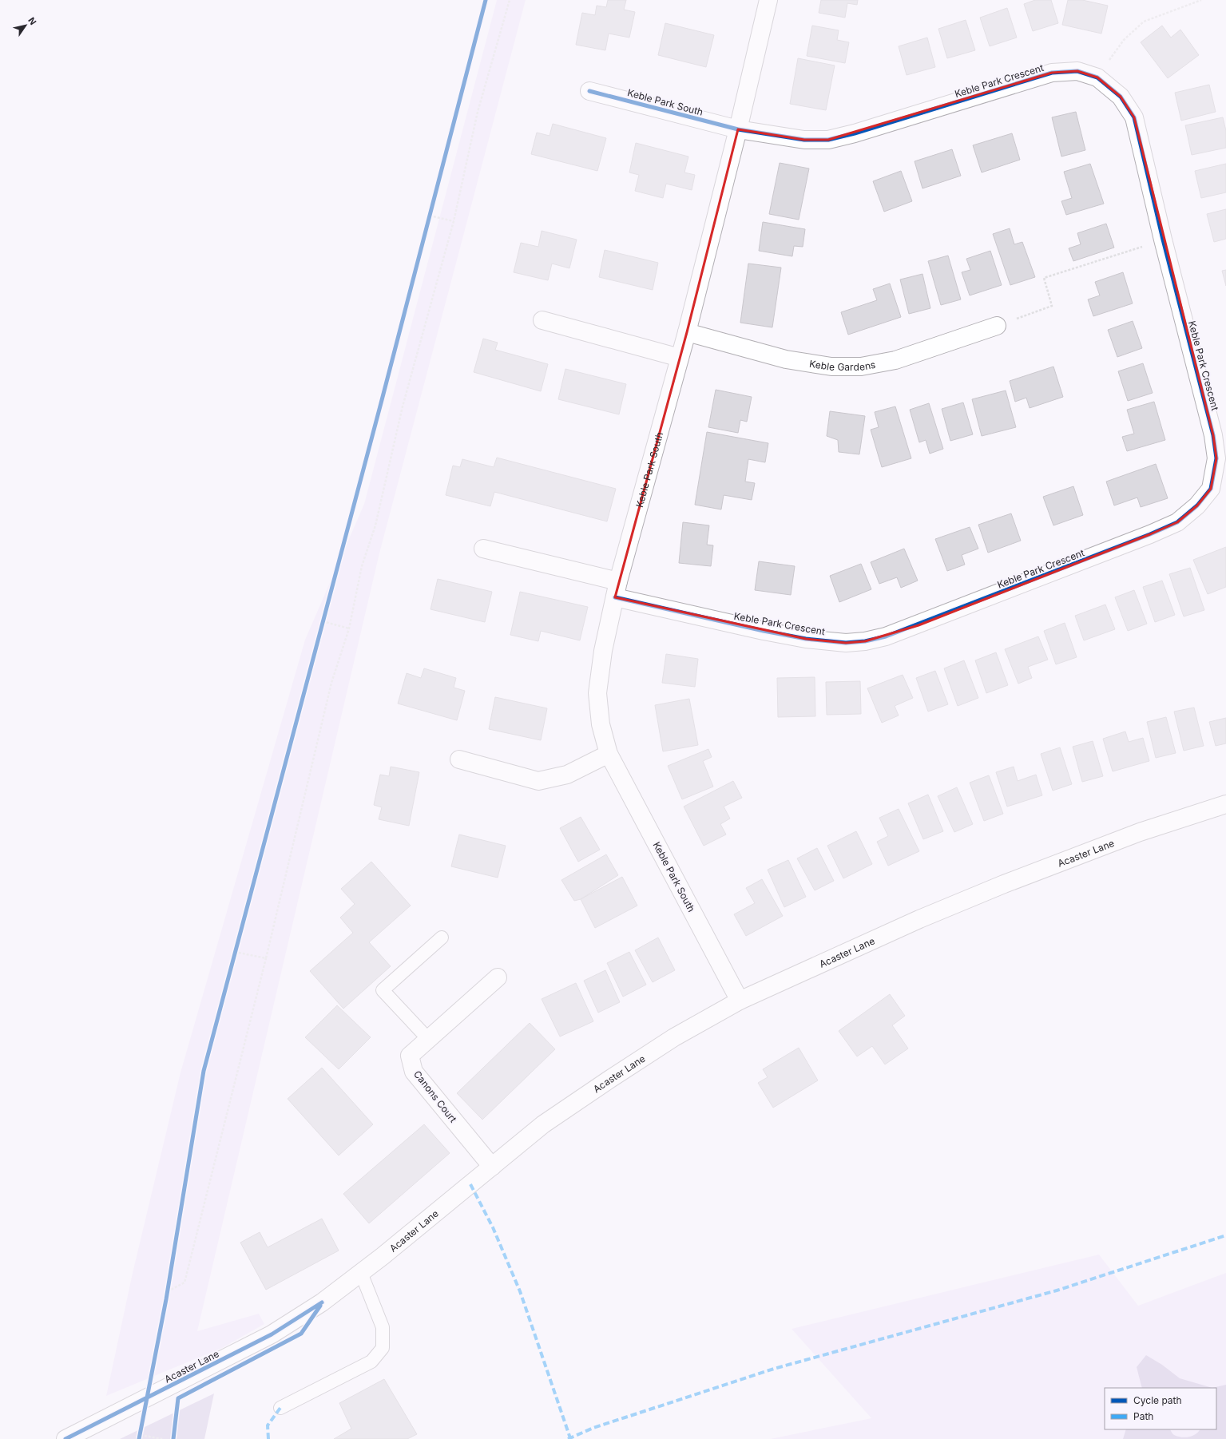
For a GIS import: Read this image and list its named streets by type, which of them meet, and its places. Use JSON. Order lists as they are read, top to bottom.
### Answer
{
  "streets": {
    "street": [
      "Keble Park Crescent",
      "Keble Park South",
      "Keble Gardens",
      "Acaster Lane",
      "Canons Court"
    ]
  },
  "crossings": [
    ["Keble Park Crescent", "Keble Park South"],
    ["Keble Park South", "Keble Gardens"],
    ["Keble Park South", "Acaster Lane"],
    ["Acaster Lane", "Canons Court"]
  ],
  "legend": ["Cycle path", "Path"],
  "north": "top right"
}
